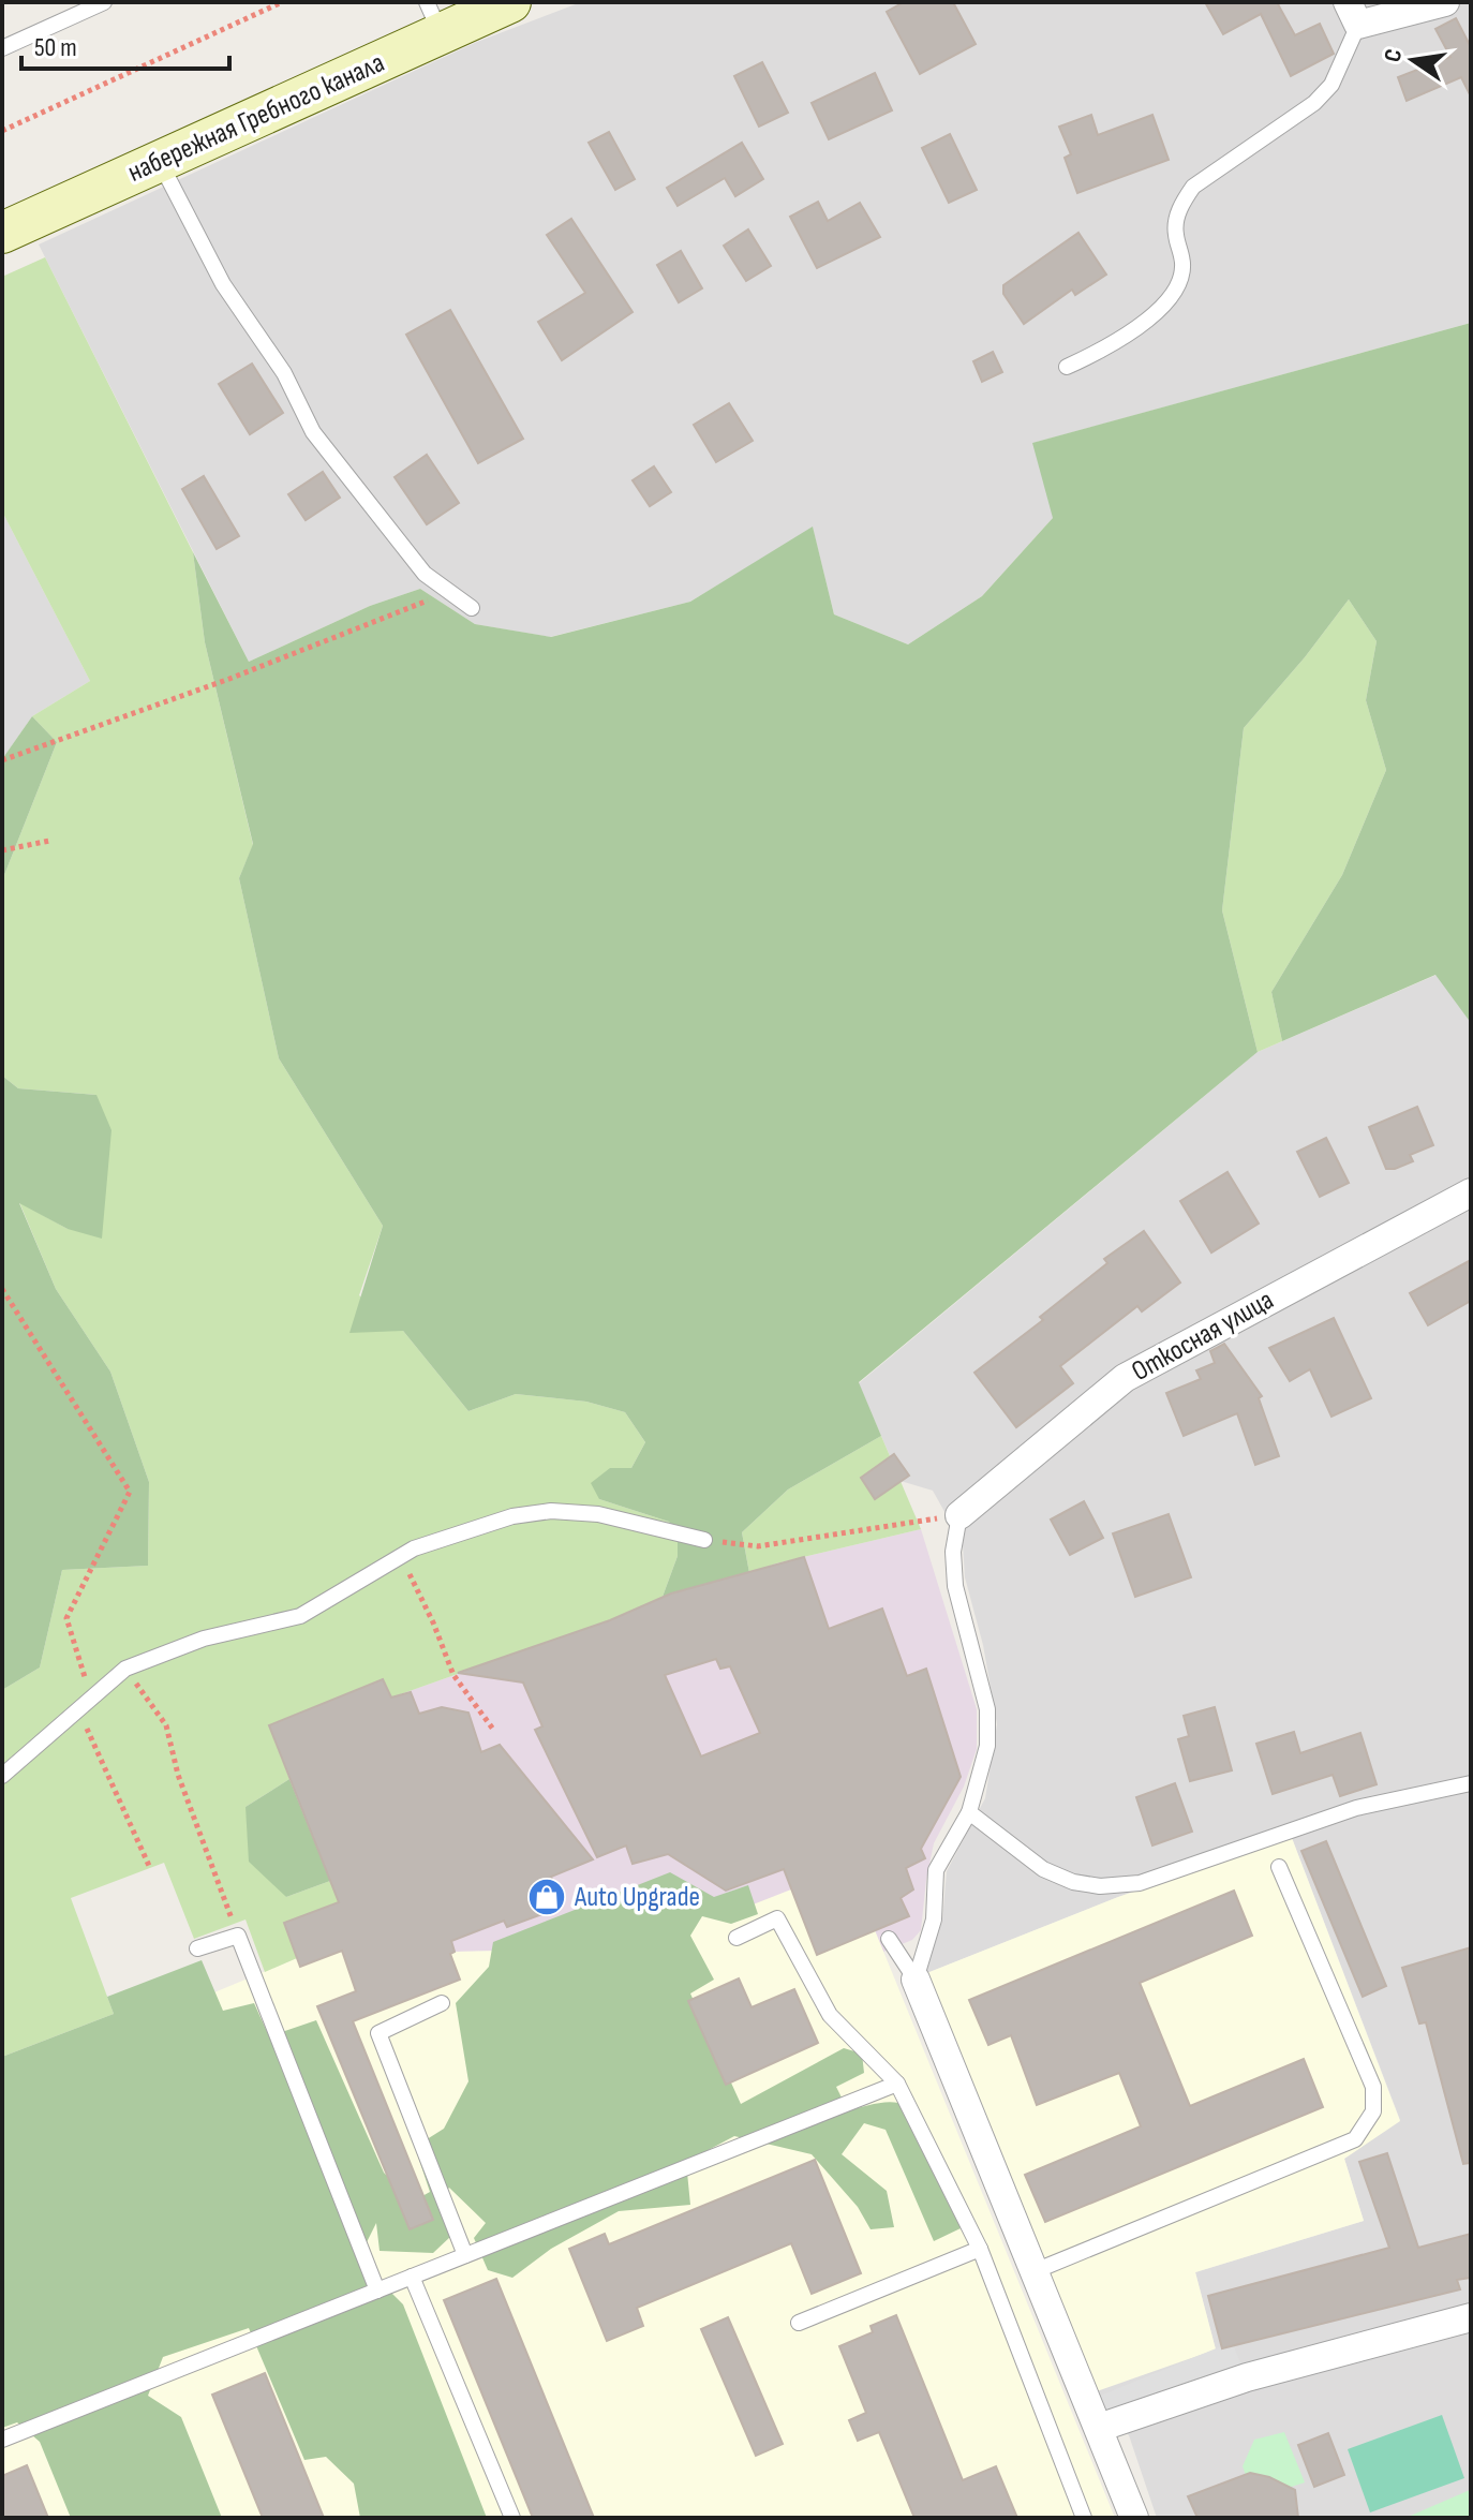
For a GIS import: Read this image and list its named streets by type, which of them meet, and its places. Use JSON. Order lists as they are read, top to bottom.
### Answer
{
  "streets": {
    "street": ["набережная Гребного канала", "Откосная улица"]
  },
  "places": {
    "shop": ["Auto Upgrade"]
  },
  "scale_bar": "50 m",
  "north": "left"
}
